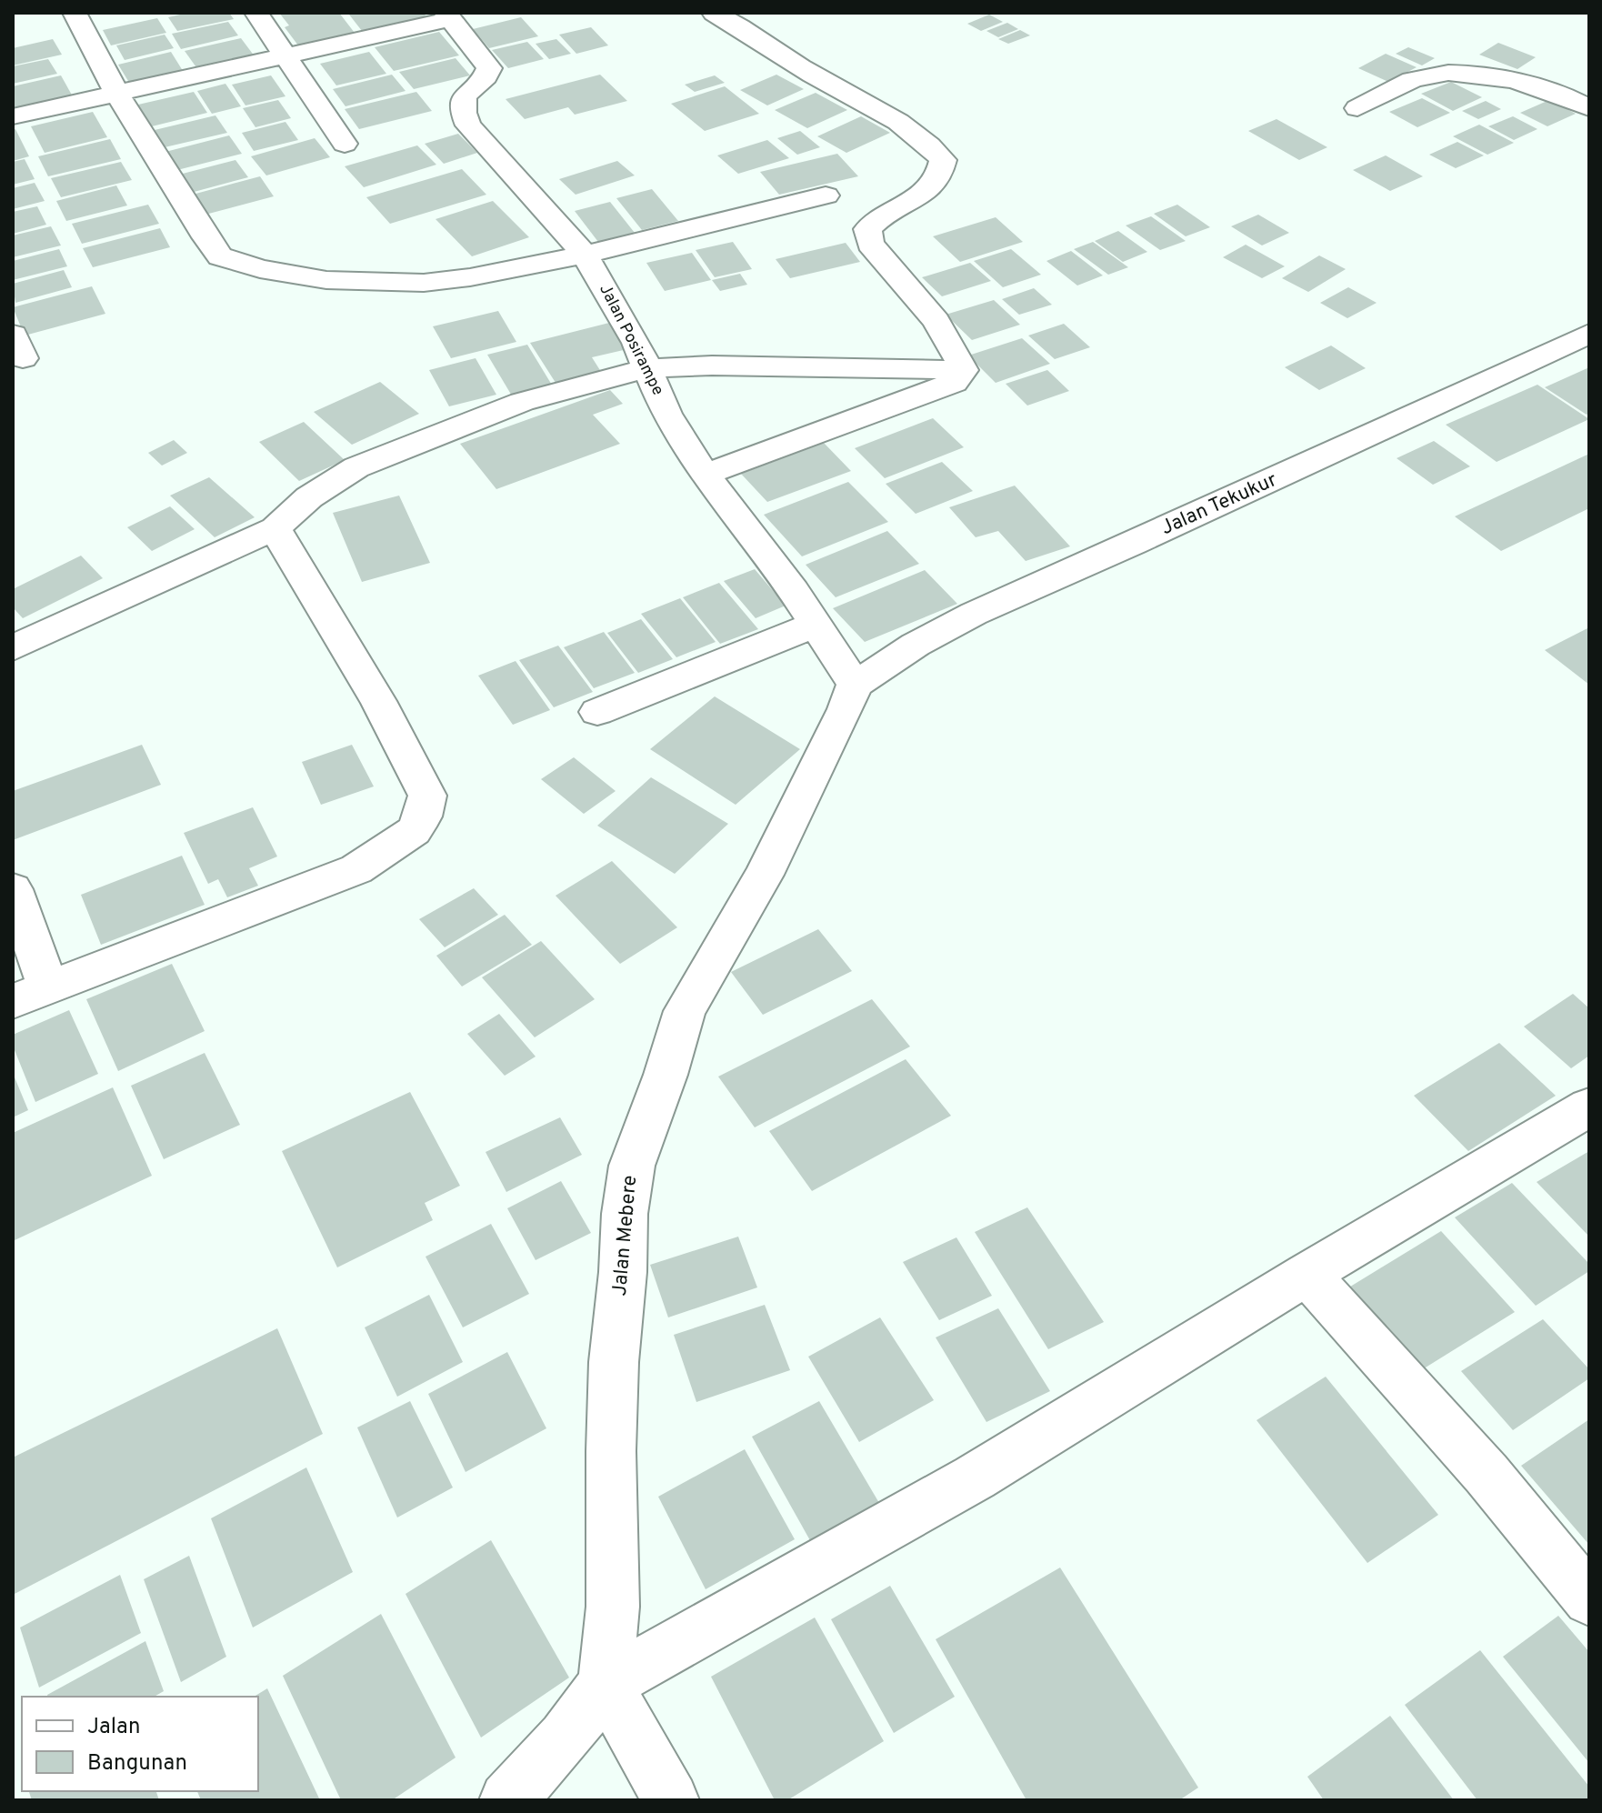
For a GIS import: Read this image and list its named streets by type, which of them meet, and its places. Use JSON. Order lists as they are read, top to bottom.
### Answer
{
  "streets": {
    "street": ["Jalan Posirampe", "Jalan Tekukur", "Jalan Mebere"]
  },
  "crossings": [
    ["Jalan Posirampe", "Jalan Tekukur"],
    ["Jalan Posirampe", "Jalan Mebere"],
    ["Jalan Tekukur", "Jalan Mebere"]
  ],
  "legend": ["Jalan", "Bangunan"]
}
